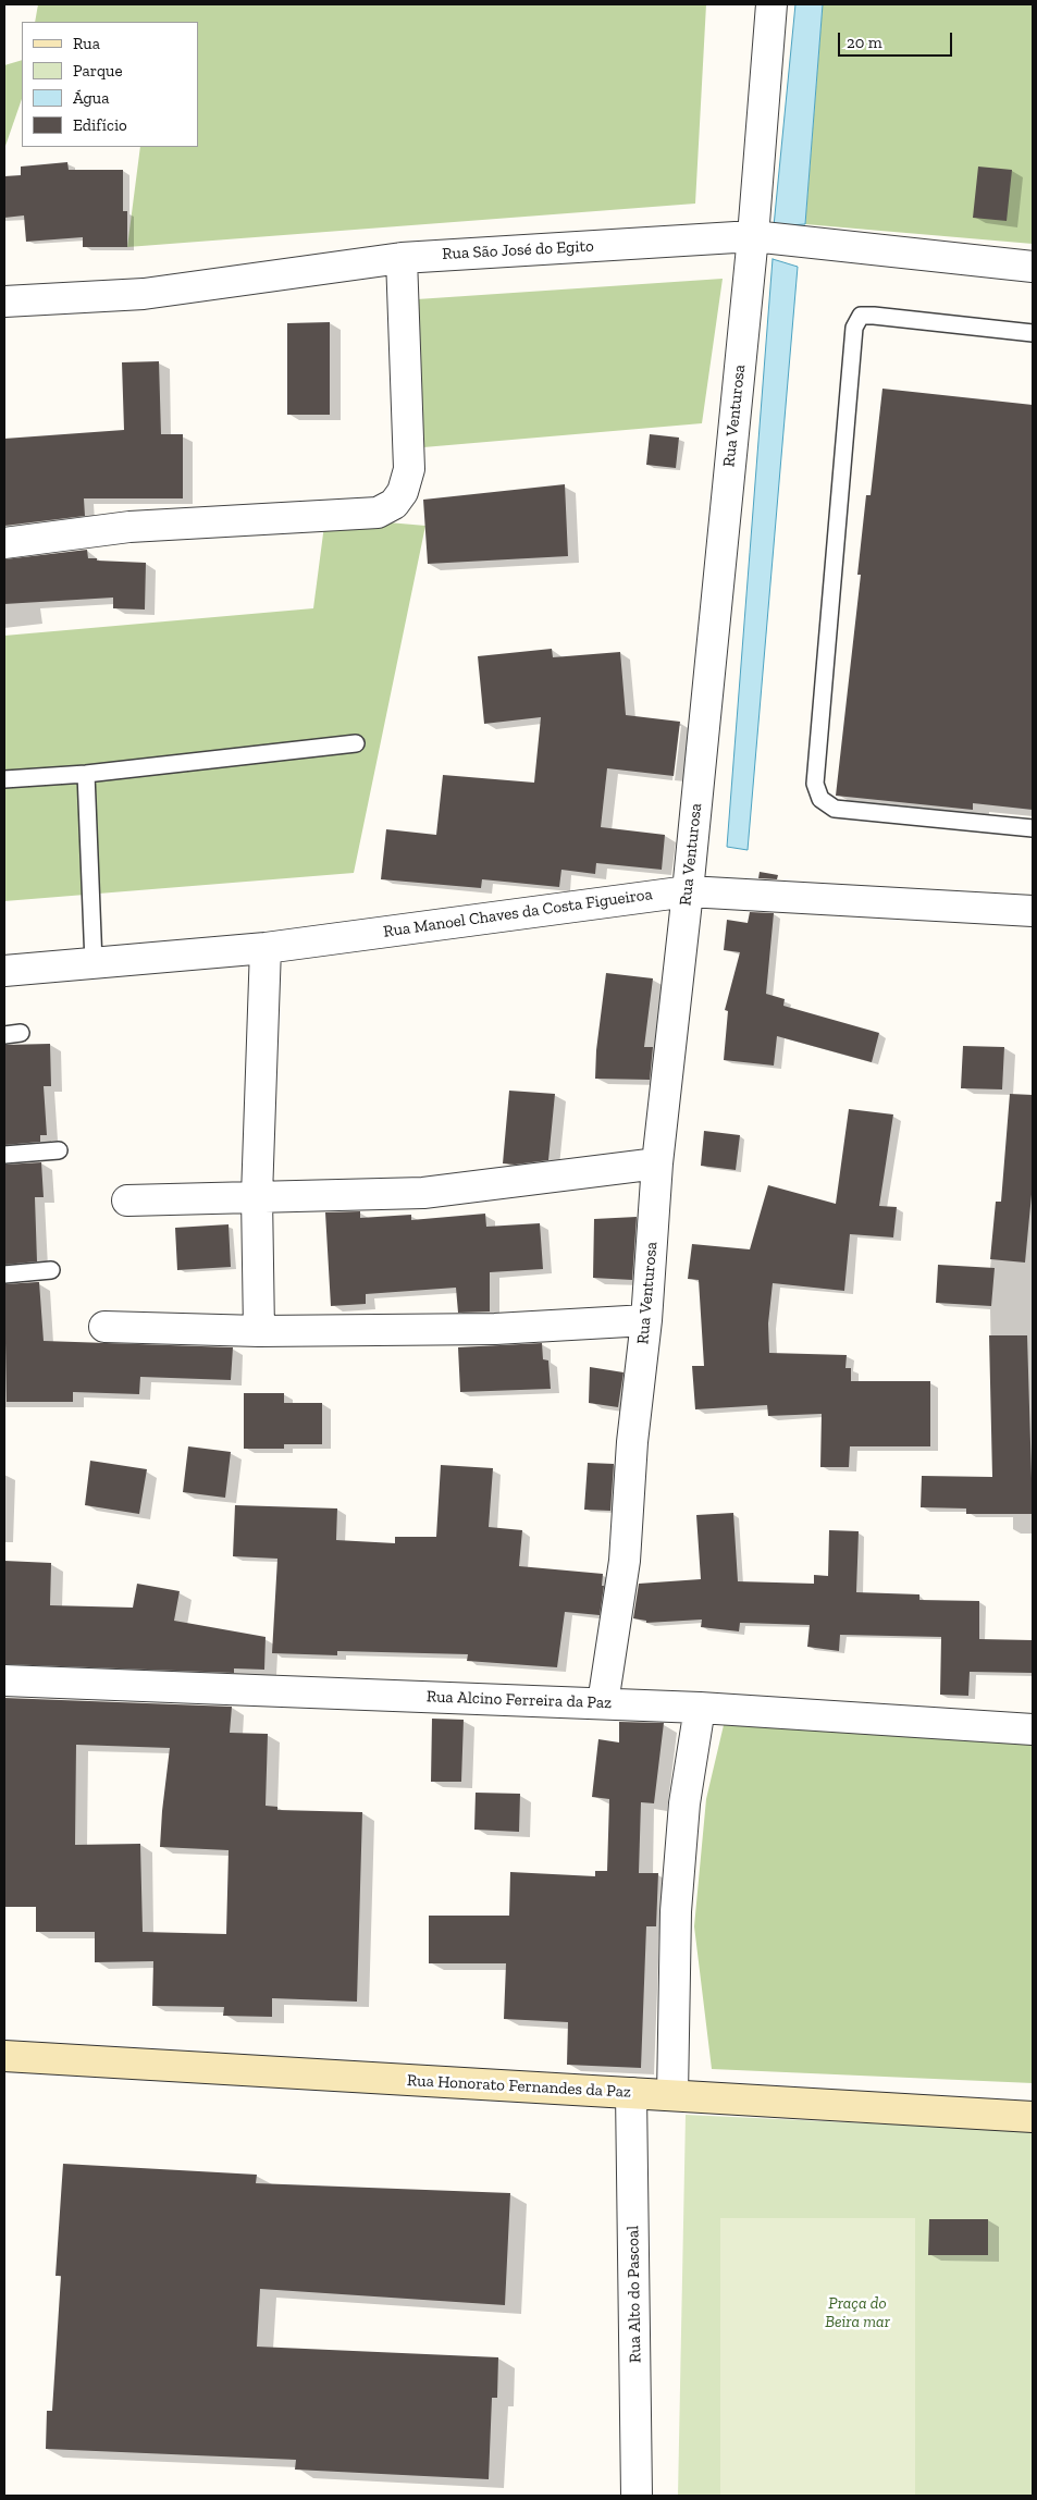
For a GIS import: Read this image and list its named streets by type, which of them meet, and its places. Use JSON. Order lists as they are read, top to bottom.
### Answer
{
  "streets": {
    "main road": ["Rua Honorato Fernandes da Paz"],
    "street": [
      "Rua São José do Egito",
      "Rua Venturosa",
      "Rua Manoel Chaves da Costa Figueiroa",
      "Rua Alcino Ferreira da Paz",
      "Rua Alto do Pascoal"
    ]
  },
  "crossings": [
    ["Rua São José do Egito", "Rua Venturosa"],
    ["Rua Venturosa", "Rua Manoel Chaves da Costa Figueiroa"],
    ["Rua Venturosa", "Rua Alcino Ferreira da Paz"],
    ["Rua Honorato Fernandes da Paz", "Rua Alto do Pascoal"]
  ],
  "parks": ["Praça do Beira mar"],
  "legend": [
    "Rua",
    "Parque",
    "Água",
    "Edifício"
  ],
  "scale_bar": "20 m"
}
